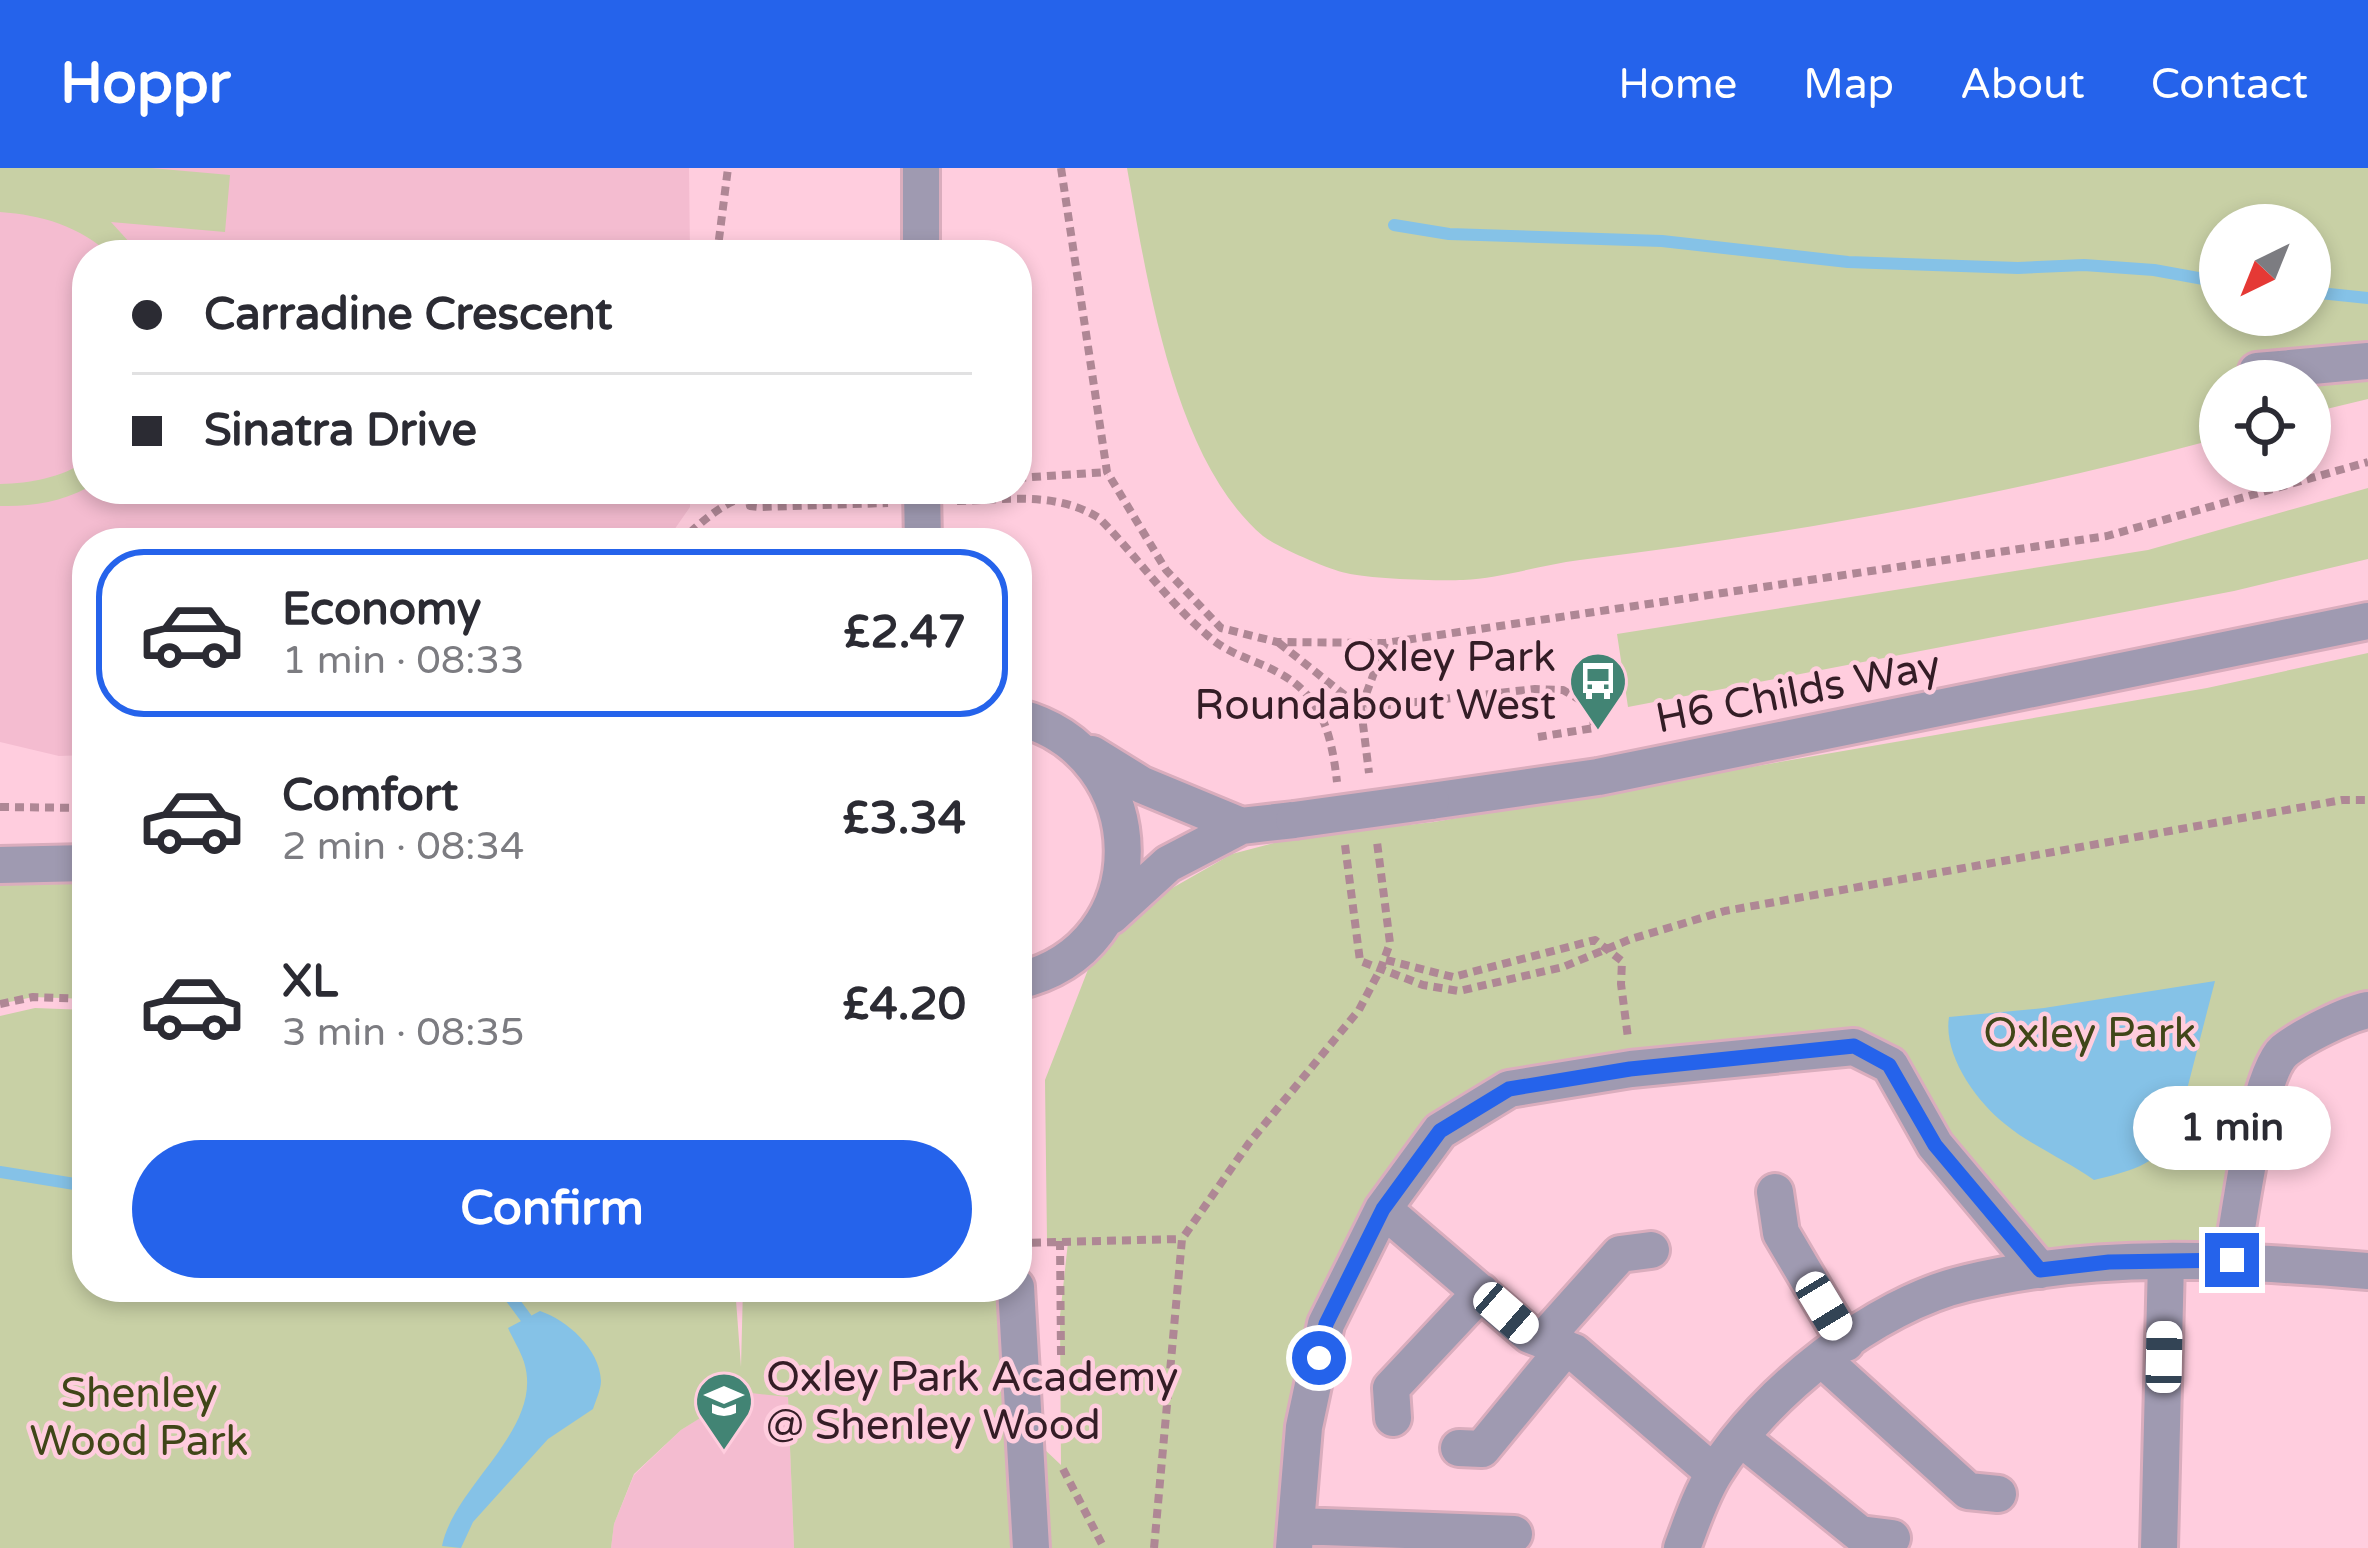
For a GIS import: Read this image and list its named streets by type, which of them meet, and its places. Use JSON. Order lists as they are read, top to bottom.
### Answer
{
  "streets": {
    "street": ["H6 Childs Way"]
  },
  "parks": ["Oxley Park", "Shenley Wood Park"],
  "places": {
    "bus stop": ["Oxley Park Roundabout West"],
    "school or university": ["Oxley Park Academy @ Shenley Wood"]
  },
  "north": "bottom left",
  "page": {
    "header": "Hoppr",
    "nav": [
      "Home",
      "Map",
      "About",
      "Contact"
    ],
    "banner": ["Carradine Crescent", "Sinatra Drive"],
    "list": [
      {
        "name": "Economy",
        "note": "1 min · 08:33",
        "value": "£2.47"
      },
      {
        "name": "Comfort",
        "note": "2 min · 08:34",
        "value": "£3.34"
      },
      {
        "name": "XL",
        "note": "3 min · 08:35",
        "value": "£4.20"
      }
    ],
    "bubble": "1 min",
    "buttons": "Confirm"
  }
}
